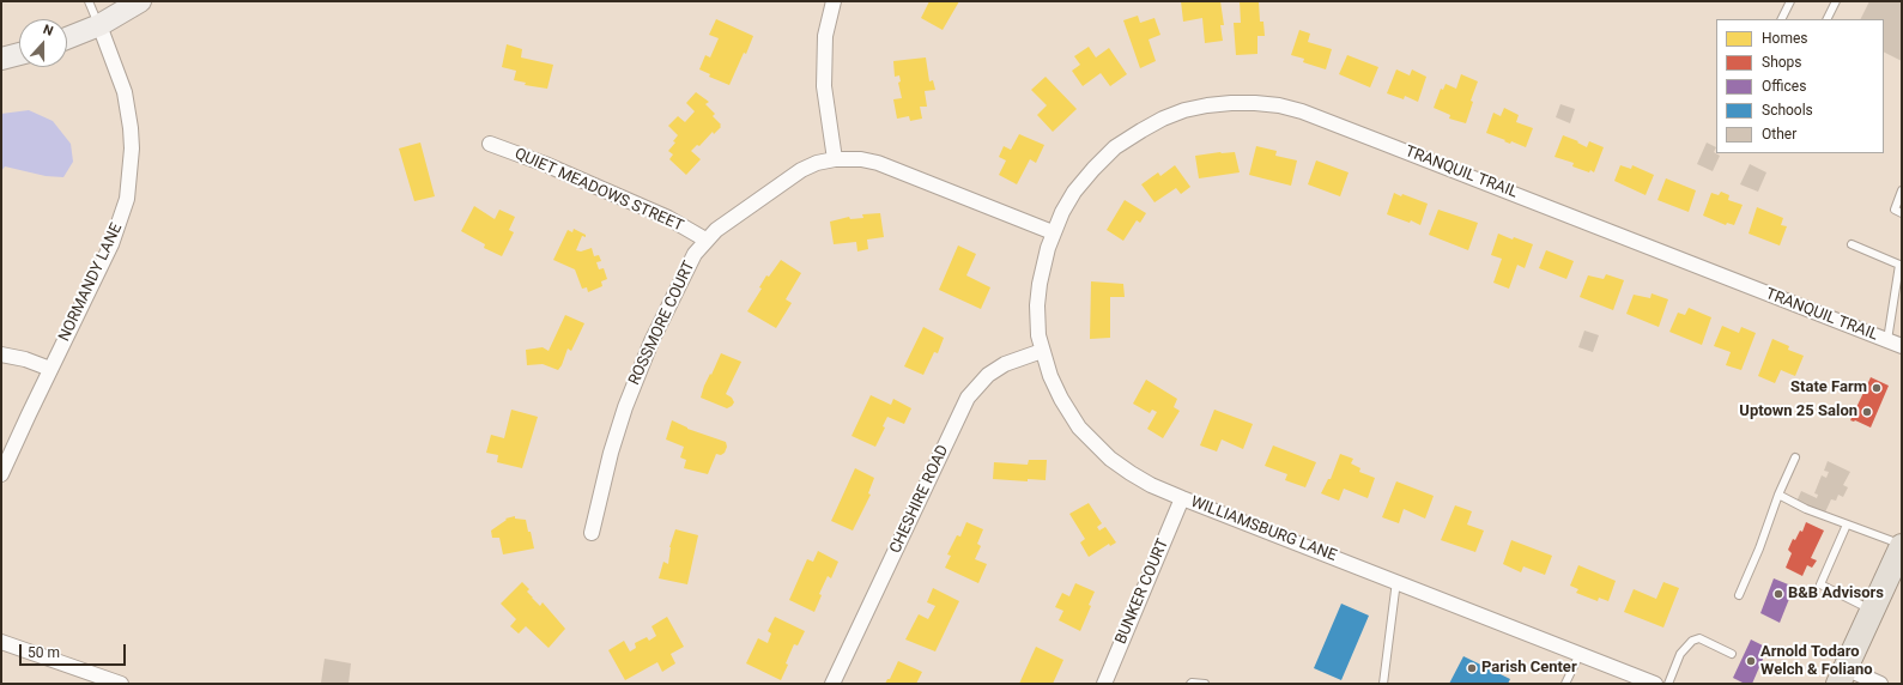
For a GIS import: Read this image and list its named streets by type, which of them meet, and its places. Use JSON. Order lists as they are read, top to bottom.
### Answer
{
  "streets": {
    "street": [
      "TRANQUIL TRAIL",
      "QUIET MEADOWS STREET",
      "NORMANDY LANE",
      "ROSSMORE COURT",
      "CHESHIRE ROAD",
      "WILLIAMSBURG LANE",
      "BUNKER COURT"
    ]
  },
  "crossings": [
    ["TRANQUIL TRAIL", "ROSSMORE COURT"],
    ["TRANQUIL TRAIL", "WILLIAMSBURG LANE"],
    ["QUIET MEADOWS STREET", "ROSSMORE COURT"],
    ["ROSSMORE COURT", "WILLIAMSBURG LANE"],
    ["CHESHIRE ROAD", "WILLIAMSBURG LANE"],
    ["WILLIAMSBURG LANE", "BUNKER COURT"]
  ],
  "places": [
    "State Farm",
    "Uptown 25 Salon",
    "B&B Advisors",
    "Arnold Todaro Welch & Foliano",
    "Parish Center"
  ],
  "legend": [
    "Homes",
    "Shops",
    "Offices",
    "Schools",
    "Other"
  ],
  "scale_bar": "50 m",
  "north": "top"
}
